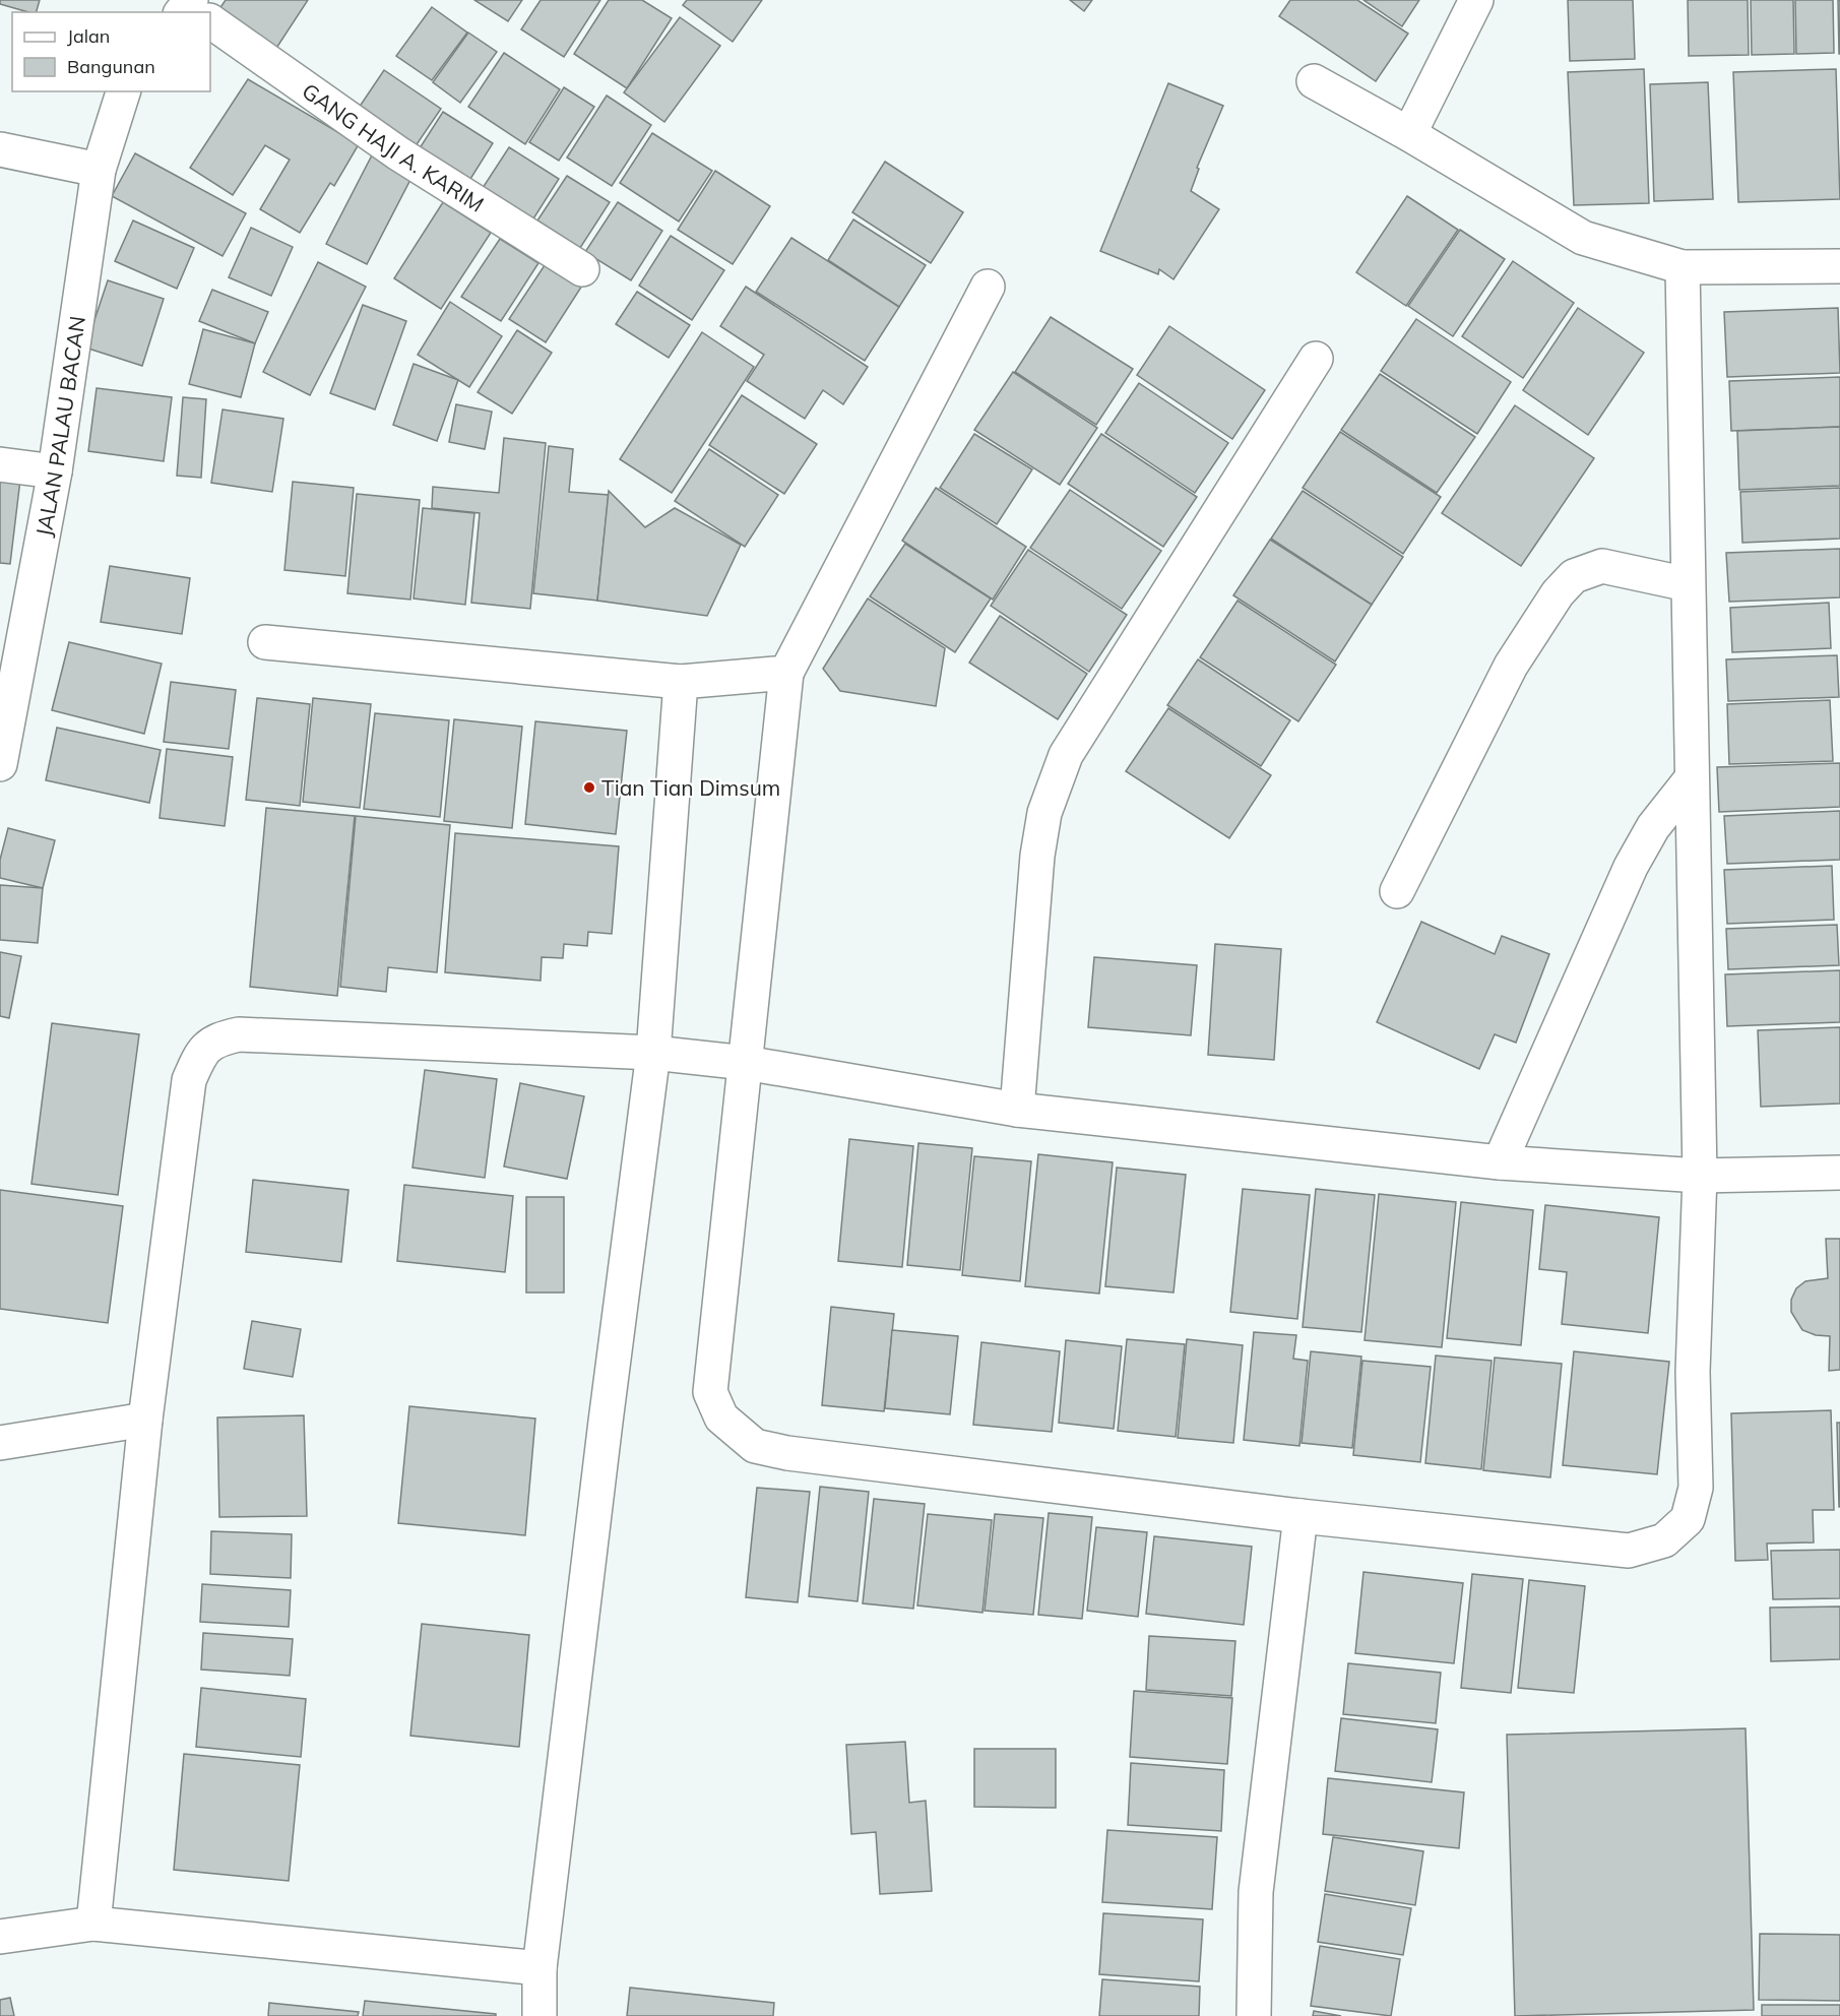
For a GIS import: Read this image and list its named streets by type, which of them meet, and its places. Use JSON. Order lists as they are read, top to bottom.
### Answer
{
  "streets": {
    "street": ["GANG HAJI A. KARIM", "JALAN PALAU BACAN"]
  },
  "places": ["Tian Tian Dimsum"],
  "legend": ["Jalan", "Bangunan"]
}
